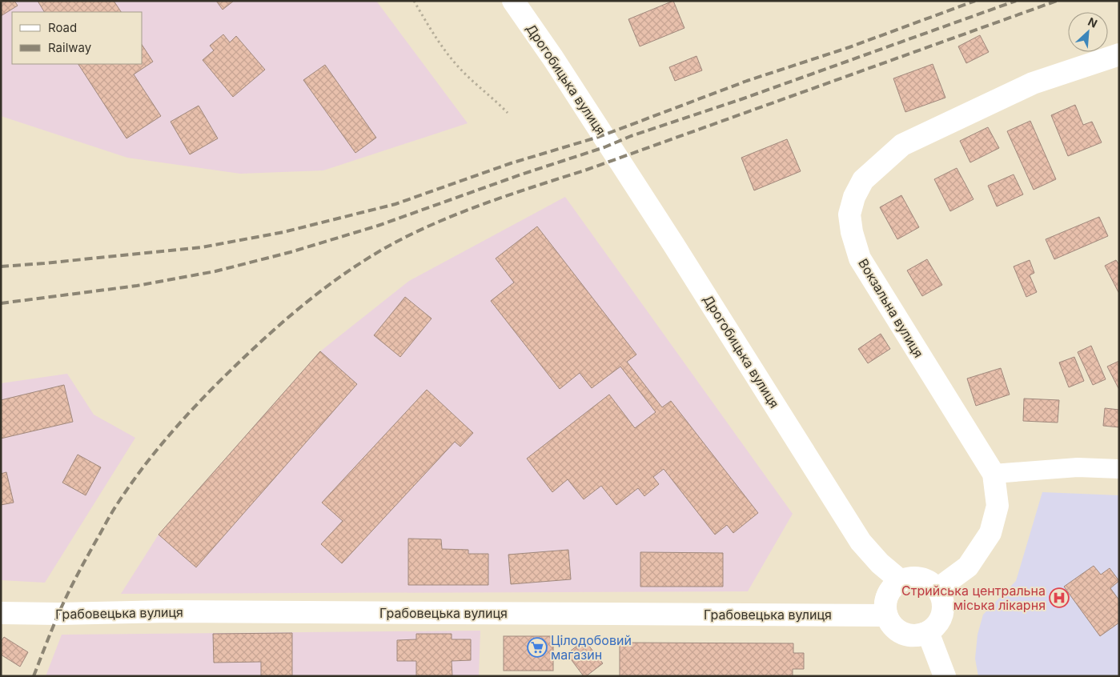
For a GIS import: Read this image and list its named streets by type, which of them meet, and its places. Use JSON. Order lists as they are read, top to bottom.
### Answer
{
  "streets": {
    "street": ["Дрогобицька вулиця", "Вокзальна вулиця", "Грабовецька вулиця"]
  },
  "crossings": [
    ["Дрогобицька вулиця", "Вокзальна вулиця"],
    ["Дрогобицька вулиця", "Грабовецька вулиця"],
    ["Вокзальна вулиця", "Грабовецька вулиця"]
  ],
  "places": {
    "hospital": ["Стрийська центральна міська лікарня"],
    "supermarket": ["Цілодобовий магазин"]
  },
  "legend": ["Road", "Railway"],
  "north": "top right"
}
